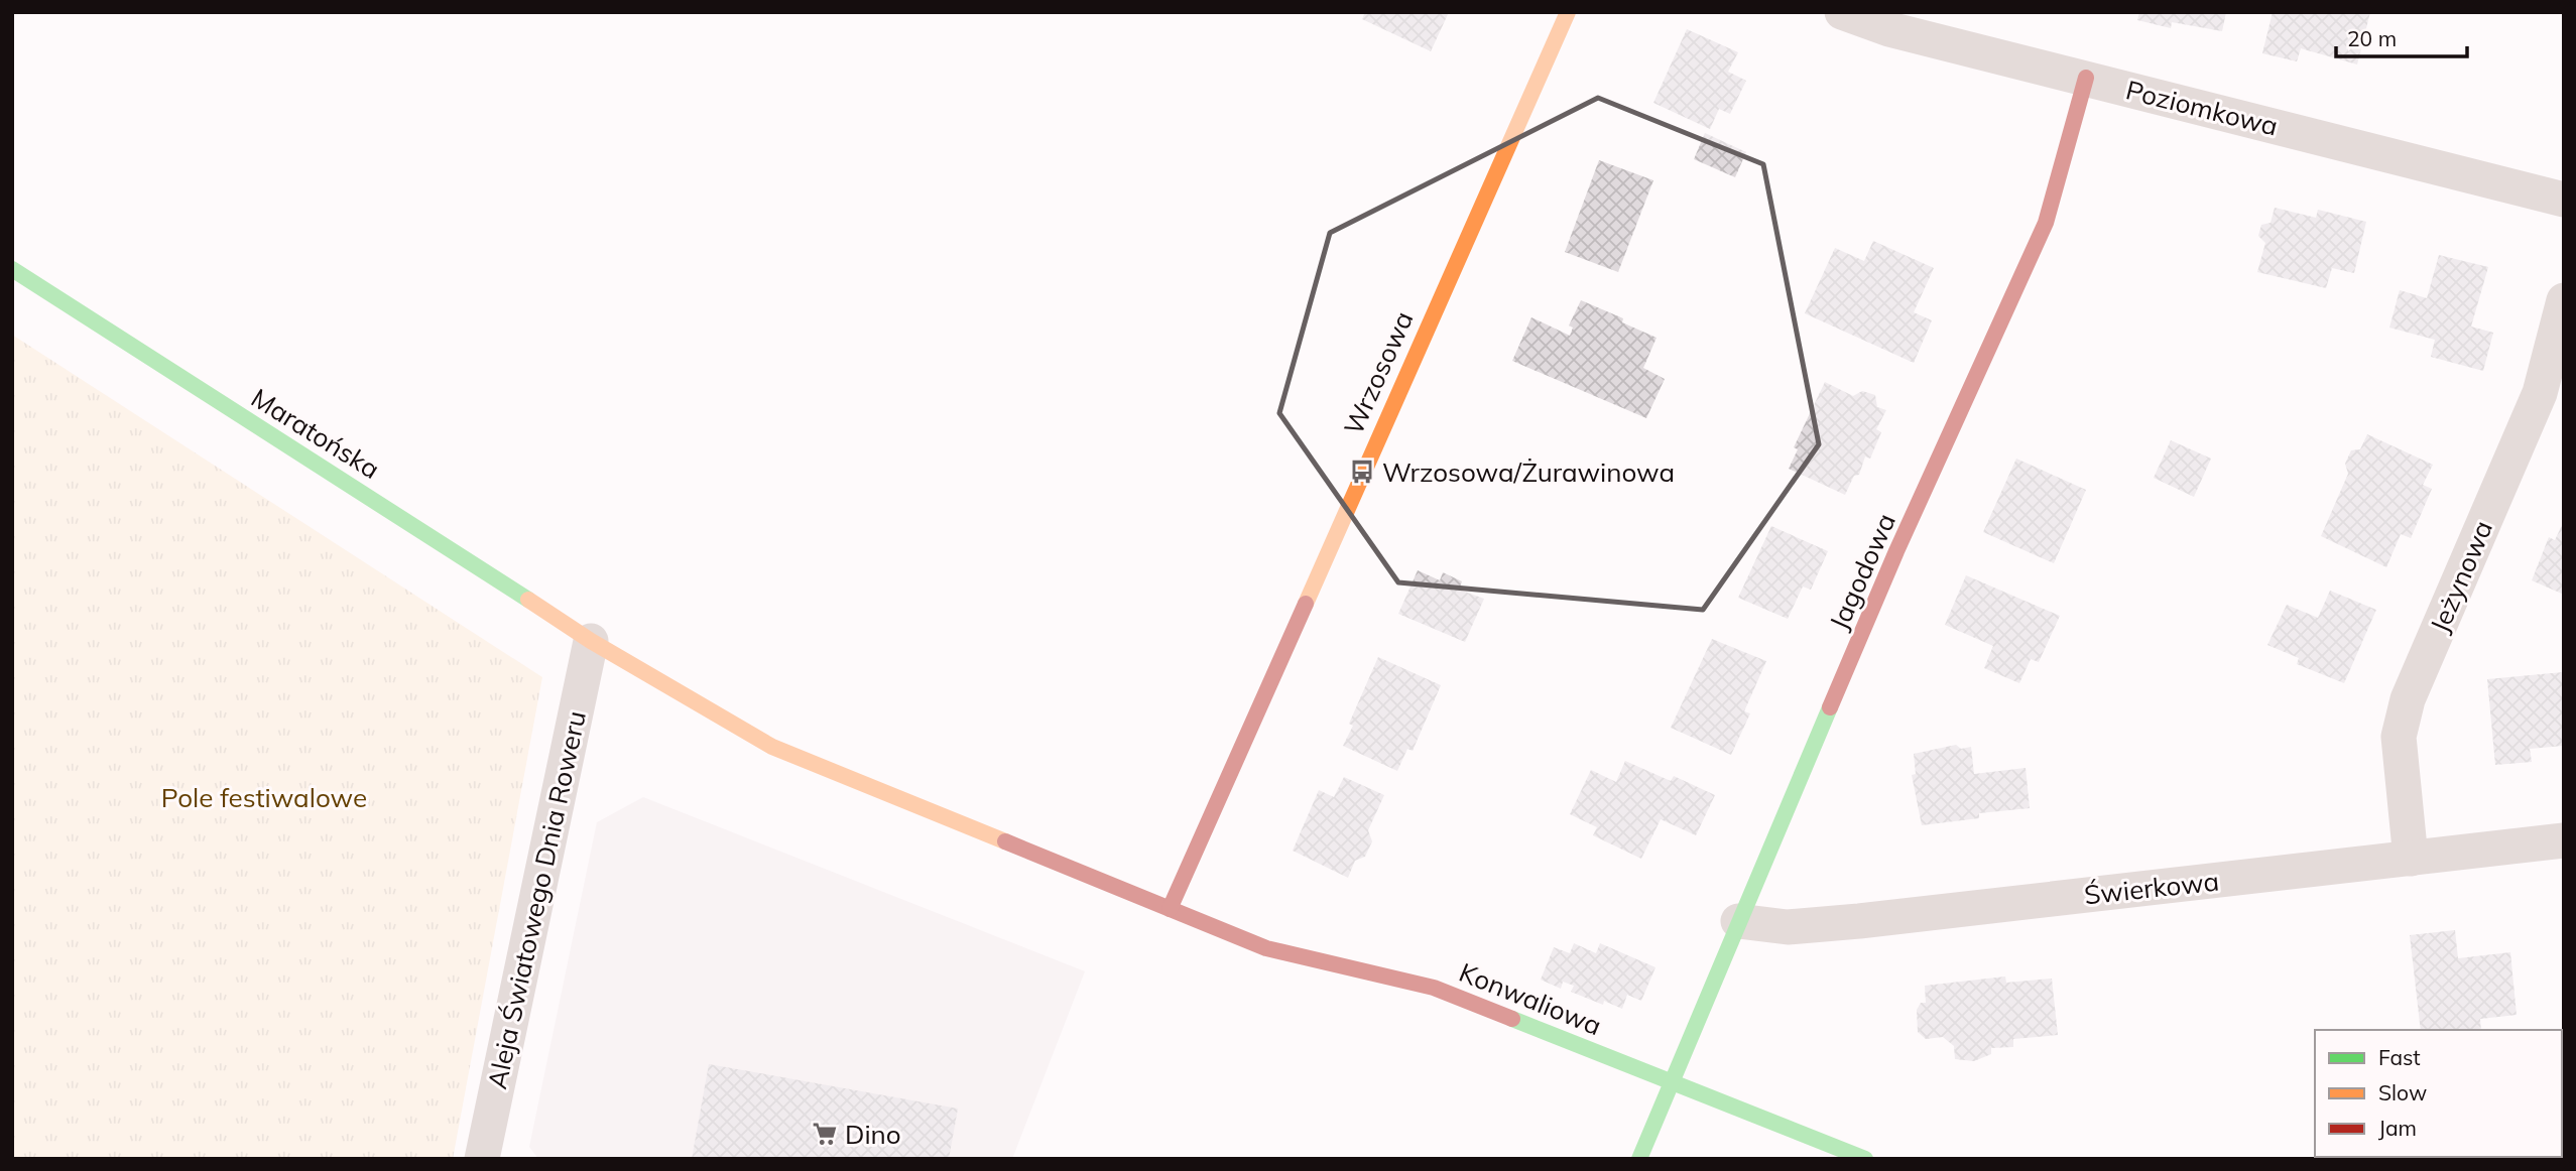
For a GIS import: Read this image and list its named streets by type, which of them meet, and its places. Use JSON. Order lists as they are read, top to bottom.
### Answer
{
  "streets": {
    "street": [
      "Poziomkowa",
      "Wrzosowa",
      "Maratońska",
      "Jagodowa",
      "Jeżynowa",
      "Świerkowa",
      "Aleja Światowego Dnia Roweru",
      "Konwaliowa"
    ]
  },
  "crossings": [
    ["Poziomkowa", "Jagodowa"],
    ["Wrzosowa", "Maratońska"],
    ["Wrzosowa", "Konwaliowa"],
    ["Maratońska", "Aleja Światowego Dnia Roweru"],
    ["Maratońska", "Konwaliowa"],
    ["Jagodowa", "Świerkowa"],
    ["Jagodowa", "Konwaliowa"],
    ["Jeżynowa", "Świerkowa"]
  ],
  "parks": ["Pole festiwalowe"],
  "places": {
    "bus stop": ["Wrzosowa/Żurawinowa"],
    "supermarket": ["Dino"]
  },
  "legend": ["Fast", "Slow", "Jam"],
  "scale_bar": "20 m"
}
